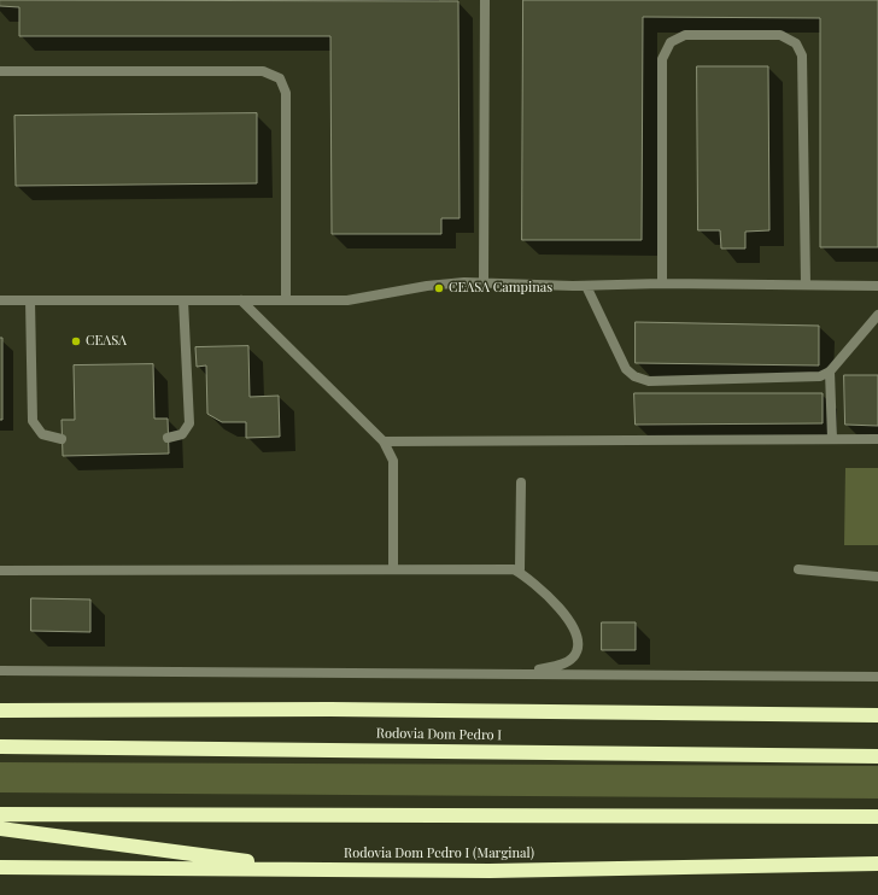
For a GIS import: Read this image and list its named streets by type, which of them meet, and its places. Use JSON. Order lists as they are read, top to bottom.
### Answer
{
  "streets": {
    "highway": ["Rodovia Dom Pedro I", "Rodovia Dom Pedro I (Marginal)"]
  },
  "places": ["CEASA Campinas", "CEASA"]
}
